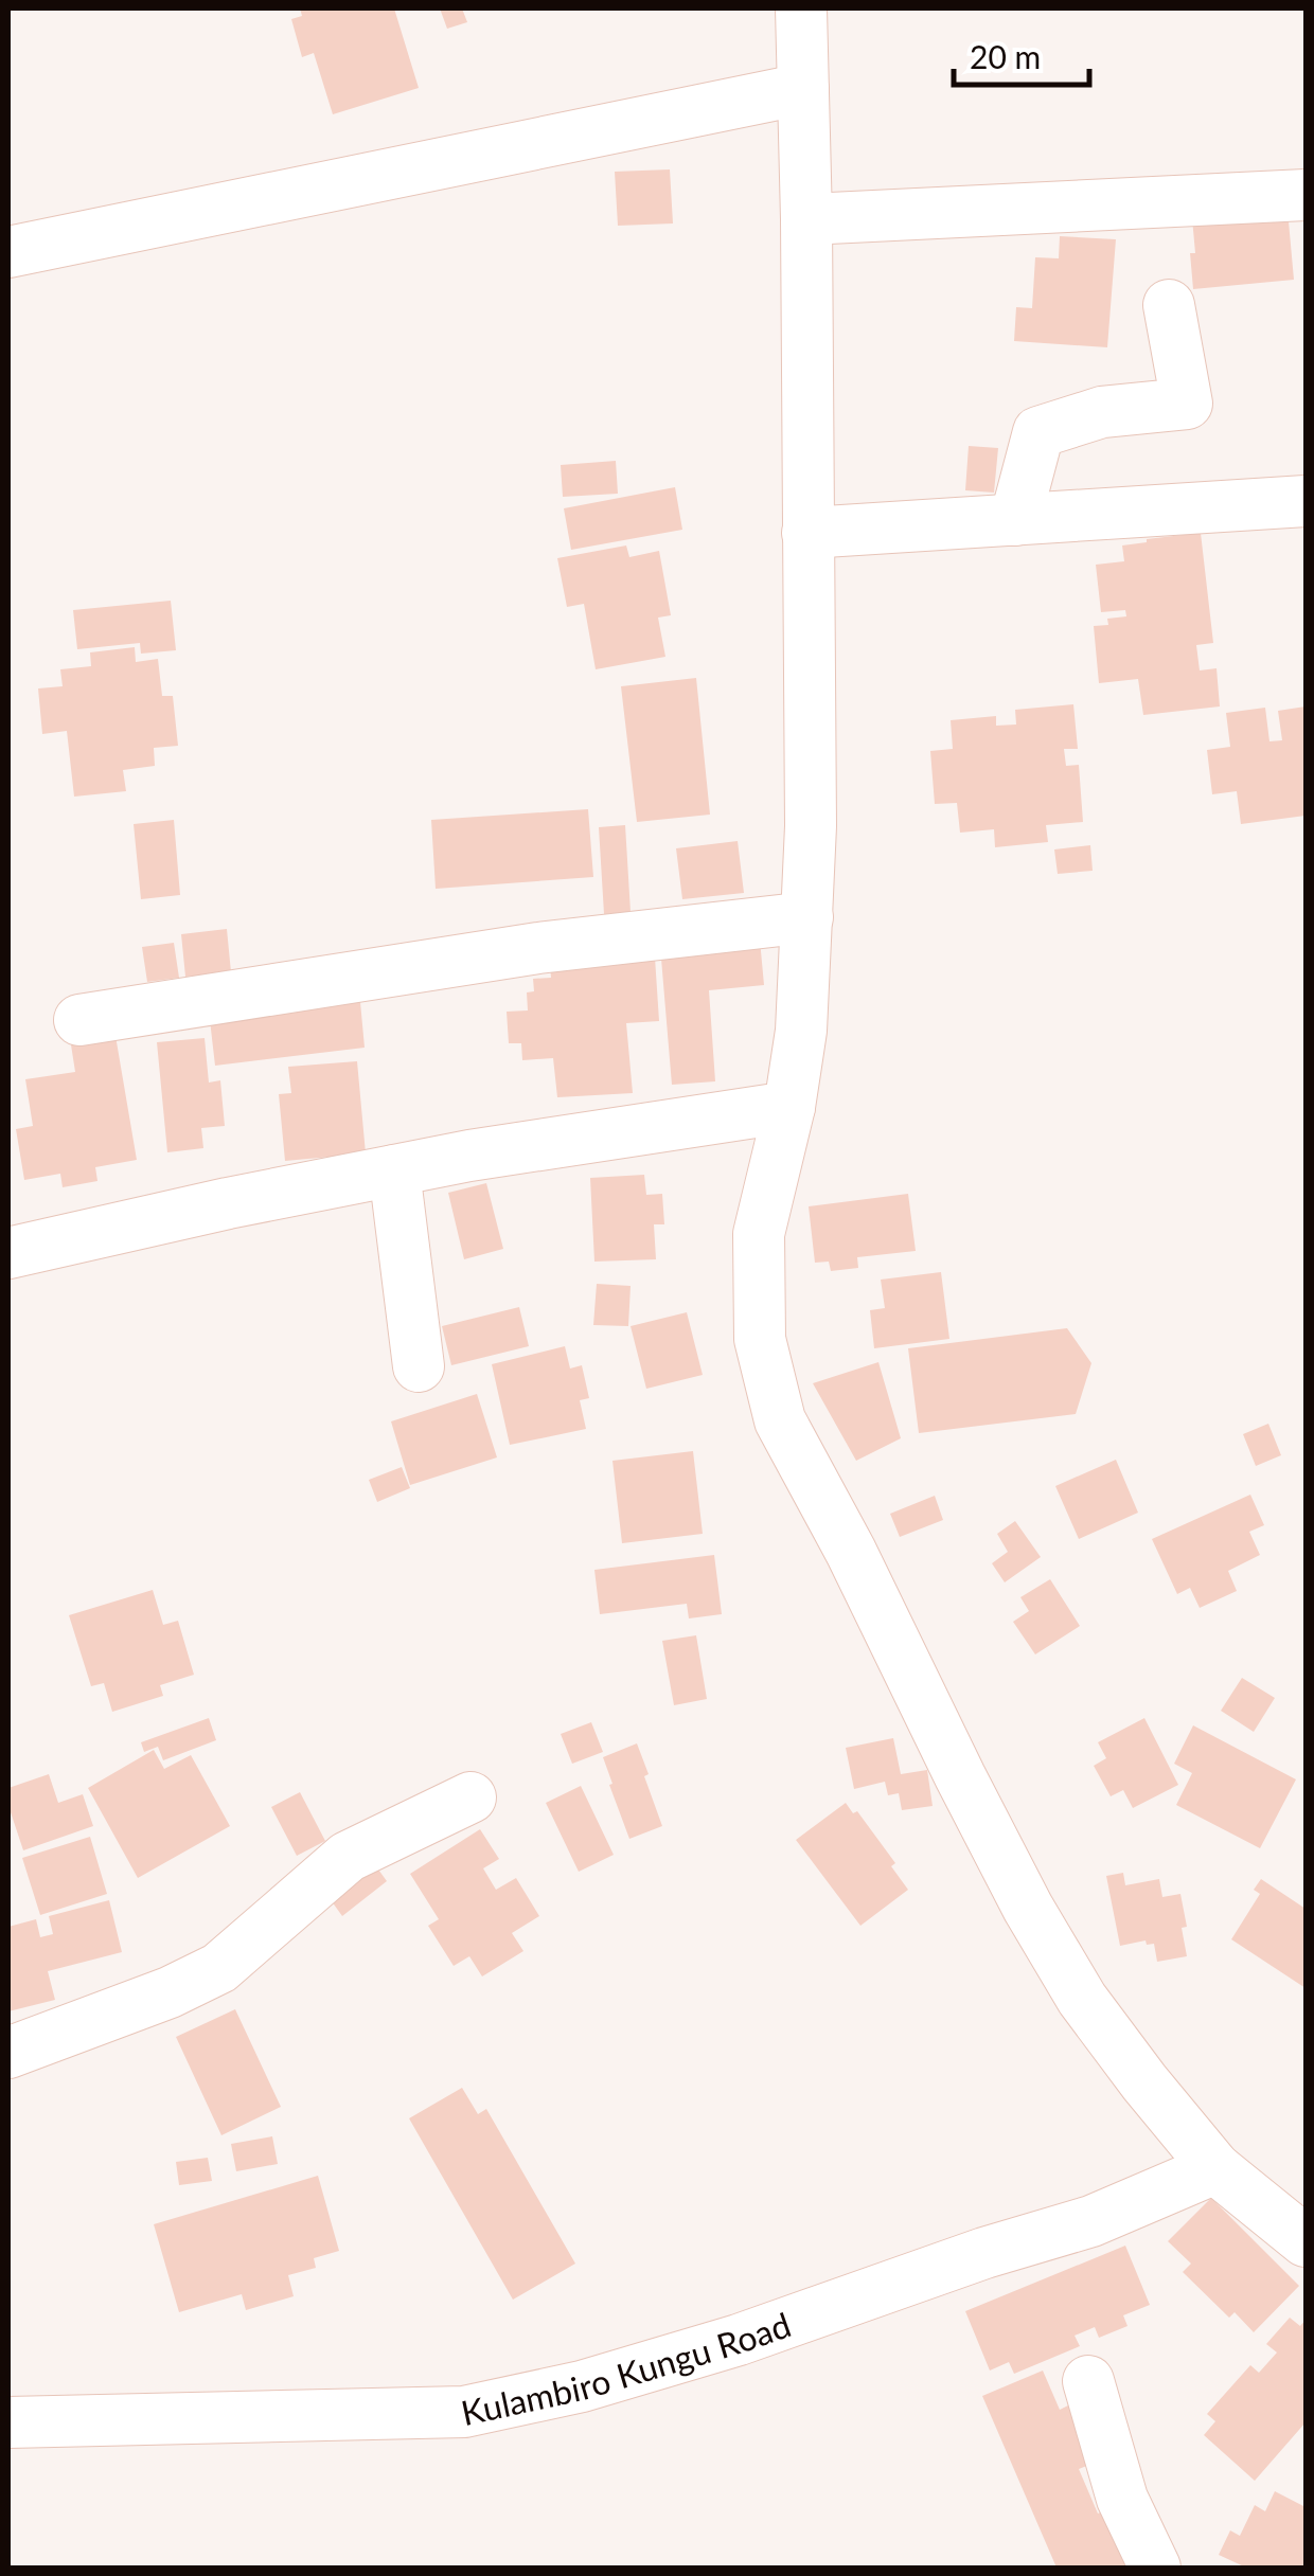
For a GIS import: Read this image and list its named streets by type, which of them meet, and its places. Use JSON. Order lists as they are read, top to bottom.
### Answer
{
  "streets": {
    "street": ["Kulambiro Kungu Road"]
  },
  "scale_bar": "20 m"
}
